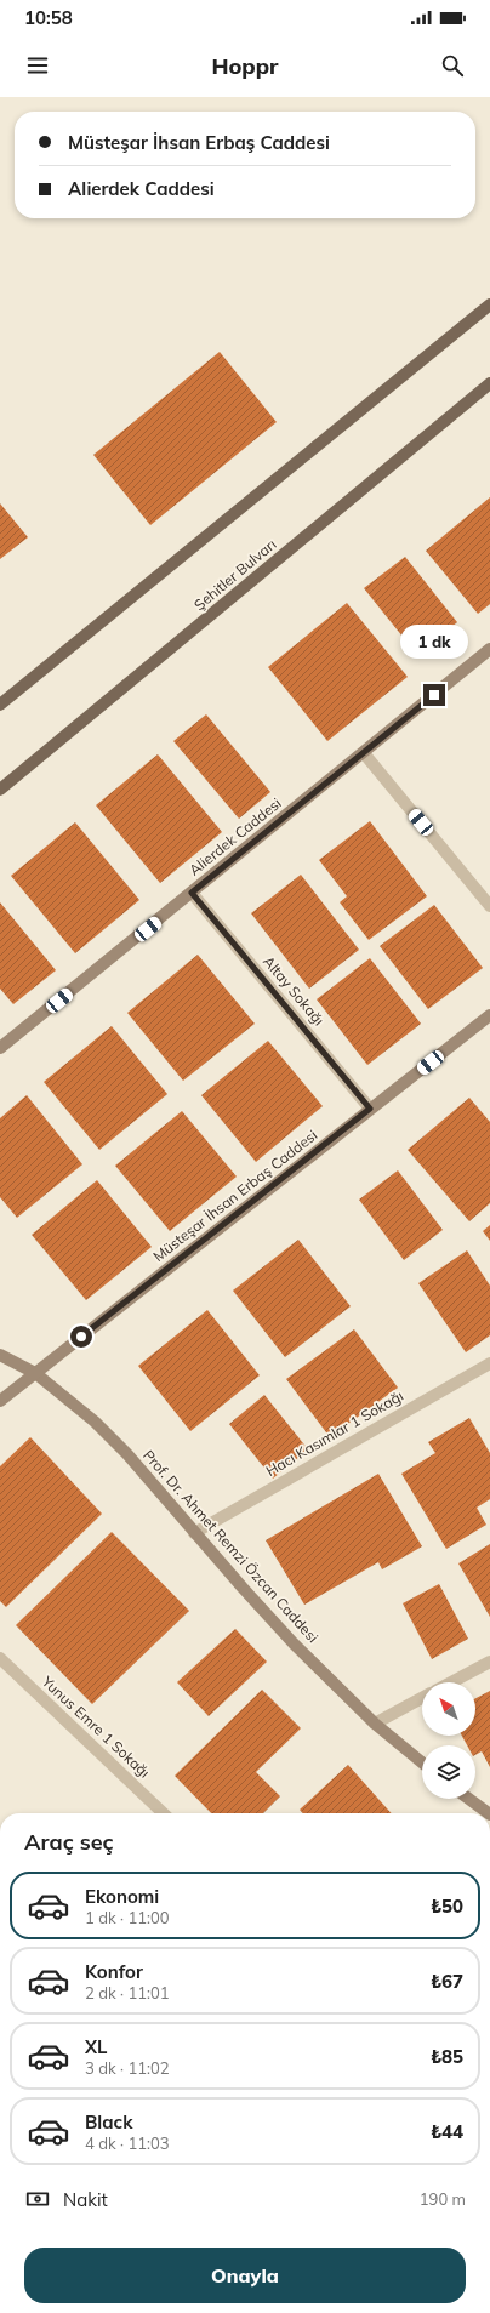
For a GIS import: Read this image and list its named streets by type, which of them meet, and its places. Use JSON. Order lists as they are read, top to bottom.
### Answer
{
  "streets": {
    "main road": ["Şehitler Bulvarı"],
    "street": [
      "Alierdek Caddesi",
      "Altay Sokağı",
      "Müsteşar İhsan Erbaş Caddesi",
      "Hacı Kasımlar 1 Sokağı",
      "Prof. Dr. Ahmet Remzi Özcan Caddesi",
      "Yunus Emre 1 Sokağı"
    ]
  },
  "crossings": [
    ["Alierdek Caddesi", "Altay Sokağı"],
    ["Altay Sokağı", "Müsteşar İhsan Erbaş Caddesi"],
    ["Müsteşar İhsan Erbaş Caddesi", "Prof. Dr. Ahmet Remzi Özcan Caddesi"],
    ["Hacı Kasımlar 1 Sokağı", "Prof. Dr. Ahmet Remzi Özcan Caddesi"]
  ],
  "north": "top left",
  "page": {
    "status": "10:58",
    "header": "Hoppr",
    "banner": ["Müsteşar İhsan Erbaş Caddesi", "Alierdek Caddesi"],
    "bubble": "1 dk",
    "heading": "Araç seç",
    "list": [
      {
        "name": "Ekonomi",
        "note": "1 dk · 11:00",
        "value": "₺50"
      },
      {
        "name": "Konfor",
        "note": "2 dk · 11:01",
        "value": "₺67"
      },
      {
        "name": "XL",
        "note": "3 dk · 11:02",
        "value": "₺85"
      },
      {
        "name": "Black",
        "note": "4 dk · 11:03",
        "value": "₺44"
      }
    ],
    "pay": ["Nakit", "190 m"],
    "buttons": "Onayla"
  }
}
